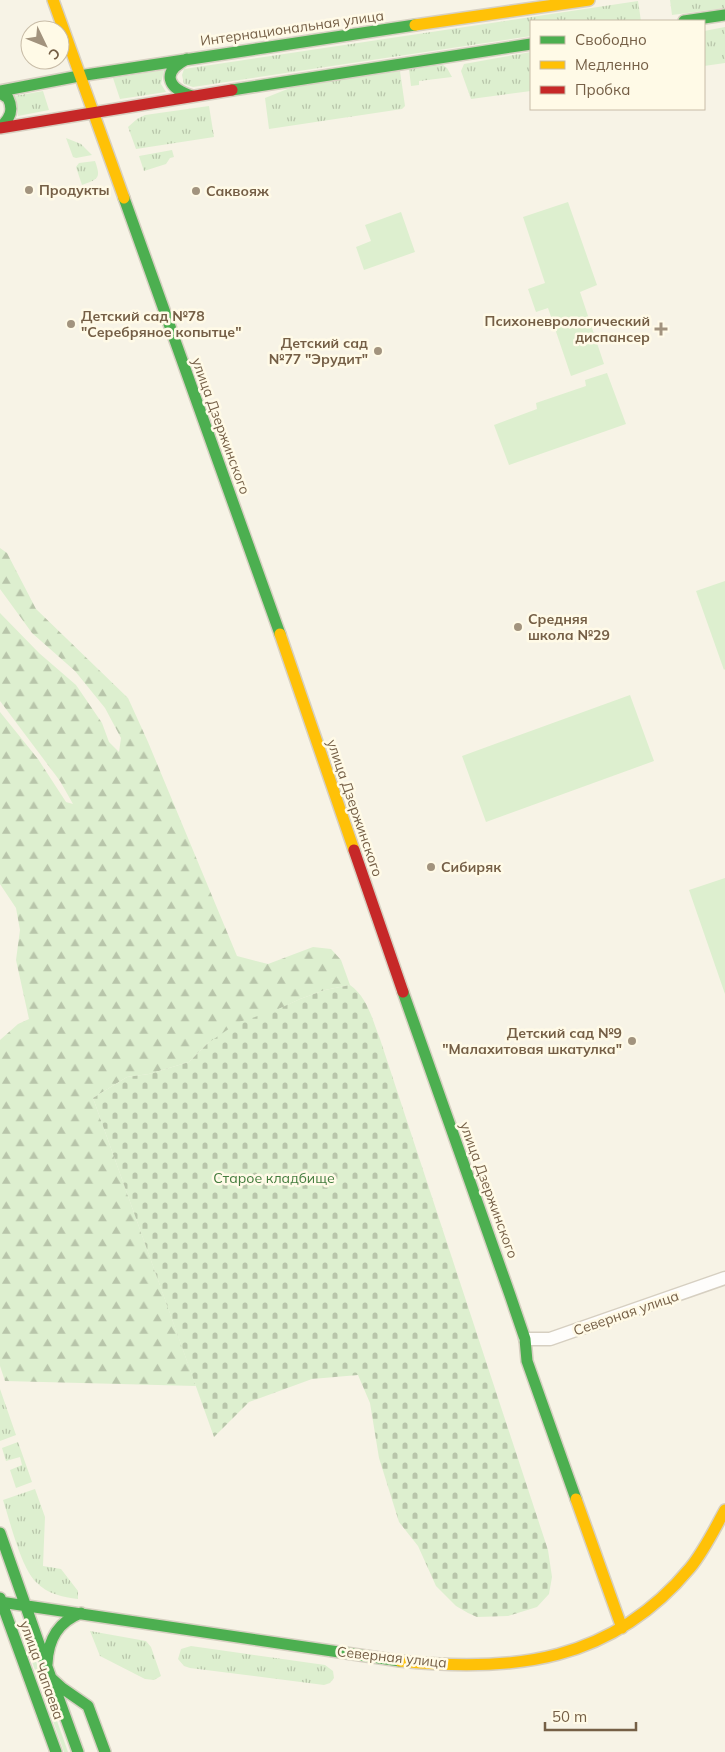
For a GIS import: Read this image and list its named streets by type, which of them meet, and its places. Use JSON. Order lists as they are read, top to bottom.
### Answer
{
  "streets": {
    "main road": [
      "Интернациональная улица",
      "улица Дзержинского",
      "Северная улица",
      "улица Чапаева"
    ]
  },
  "crossings": [
    ["Интернациональная улица", "улица Дзержинского"],
    ["улица Дзержинского", "Северная улица"],
    ["Северная улица", "улица Чапаева"]
  ],
  "parks": ["Старое кладбище"],
  "places": {
    "other": [
      "Продукты",
      "Саквояж",
      "Детский сад №78 \"Серебряное копытце\"",
      "Детский сад №77 \"Эрудит\"",
      "Средняя школа №29",
      "Сибиряк",
      "Детский сад №9 \"Малахитовая шкатулка\""
    ],
    "health": ["Психоневрологический диспансер"]
  },
  "legend": ["Свободно", "Медленно", "Пробка"],
  "scale_bar": "50 m",
  "north": "bottom right"
}
